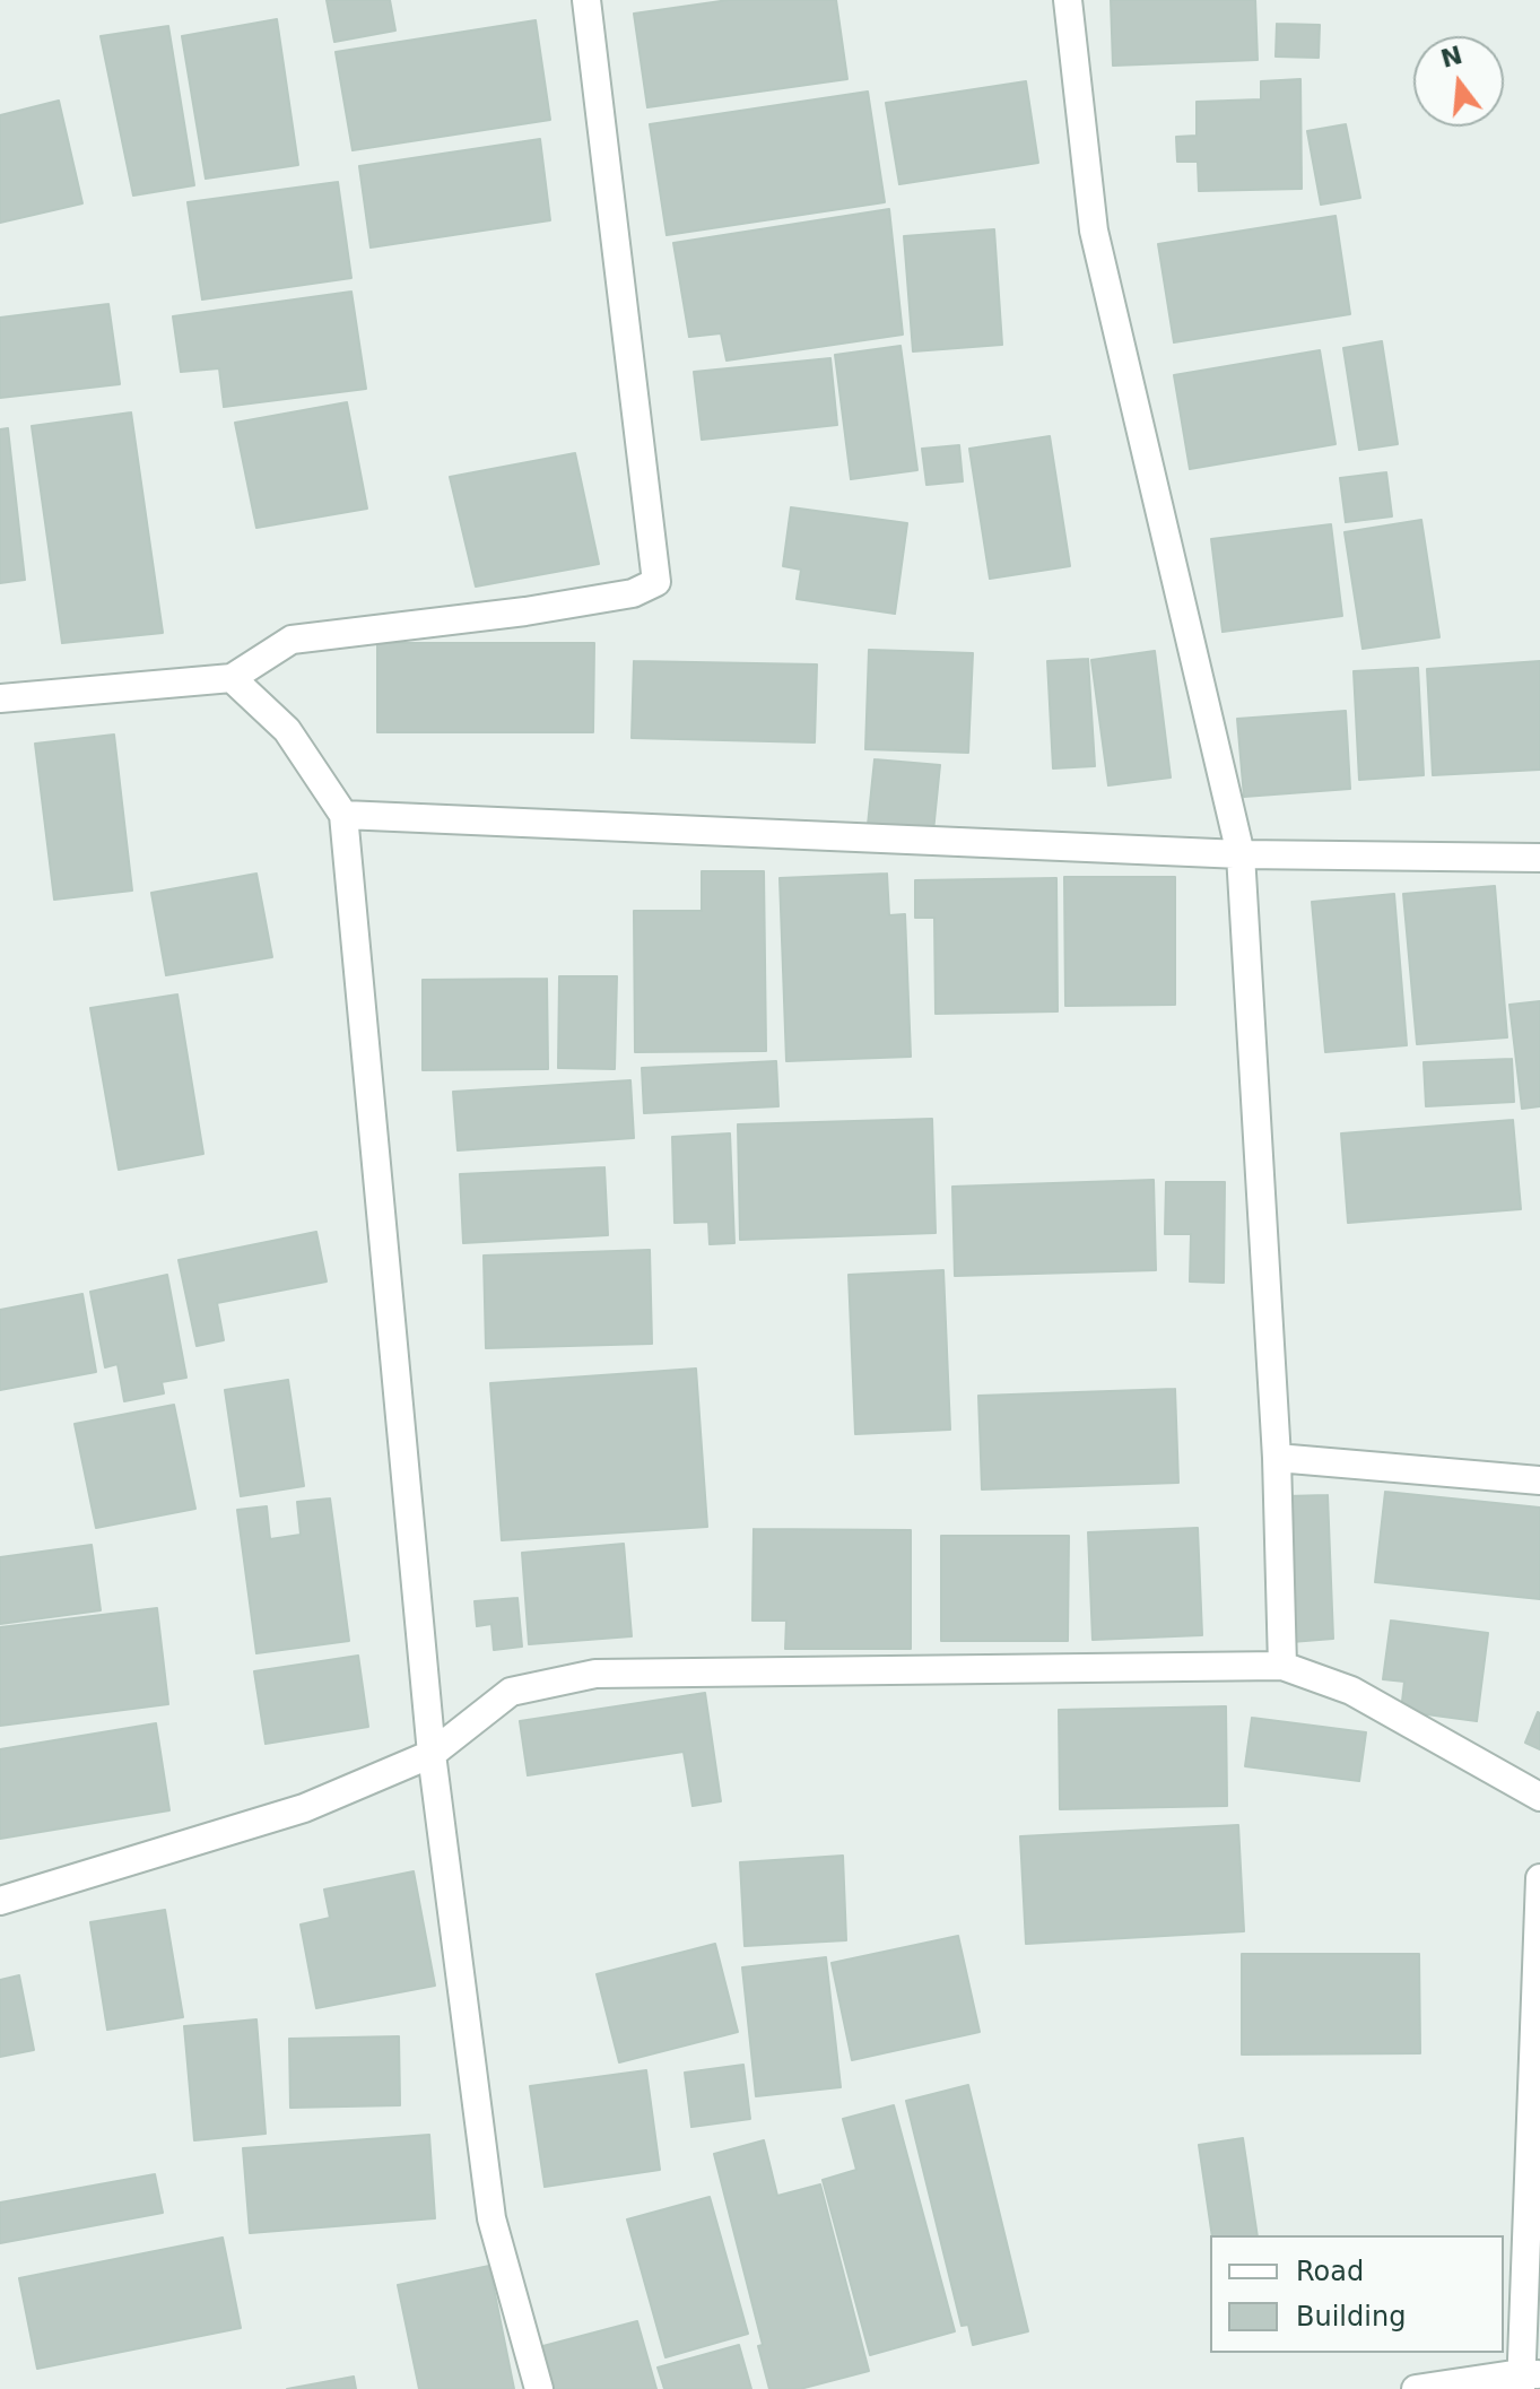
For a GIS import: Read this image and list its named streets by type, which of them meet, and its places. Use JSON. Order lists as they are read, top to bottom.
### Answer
{
  "legend": ["Road", "Building"],
  "north": "top"
}
